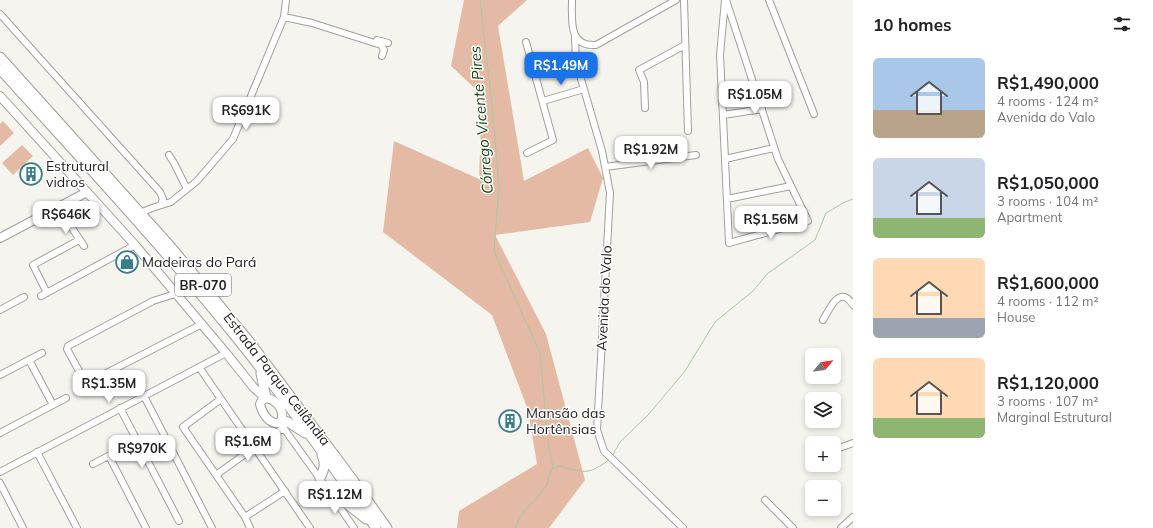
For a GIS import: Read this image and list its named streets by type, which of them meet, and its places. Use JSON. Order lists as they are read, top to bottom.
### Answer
{
  "streets": {
    "highway": ["BR-070", "Estrada Parque Ceilândia"],
    "street": ["Avenida do Valo"]
  },
  "water": ["Córrego Vicente Pires"],
  "places": {
    "building": ["Estrutural vidros", "Mansão das Hortênsias"],
    "shop": ["Madeiras do Pará"]
  },
  "north": "top right",
  "page": {
    "heading": "10 homes",
    "list": [
      {
        "name": "R$1,490,000",
        "note": "4 rooms · 124 m² · Avenida do Valo"
      },
      {
        "name": "R$1,050,000",
        "note": "3 rooms · 104 m² · Apartment"
      },
      {
        "name": "R$1,600,000",
        "note": "4 rooms · 112 m² · House"
      },
      {
        "name": "R$1,120,000",
        "note": "3 rooms · 107 m² · Marginal Estrutural"
      }
    ],
    "price": [
      "R$1.49M",
      "R$1.05M",
      "R$691K",
      "R$1.92M",
      "R$646K",
      "R$1.56M",
      "R$1.35M",
      "R$1.6M",
      "R$970K",
      "R$1.12M"
    ],
    "map_buttons": ["+", "−"]
  }
}
